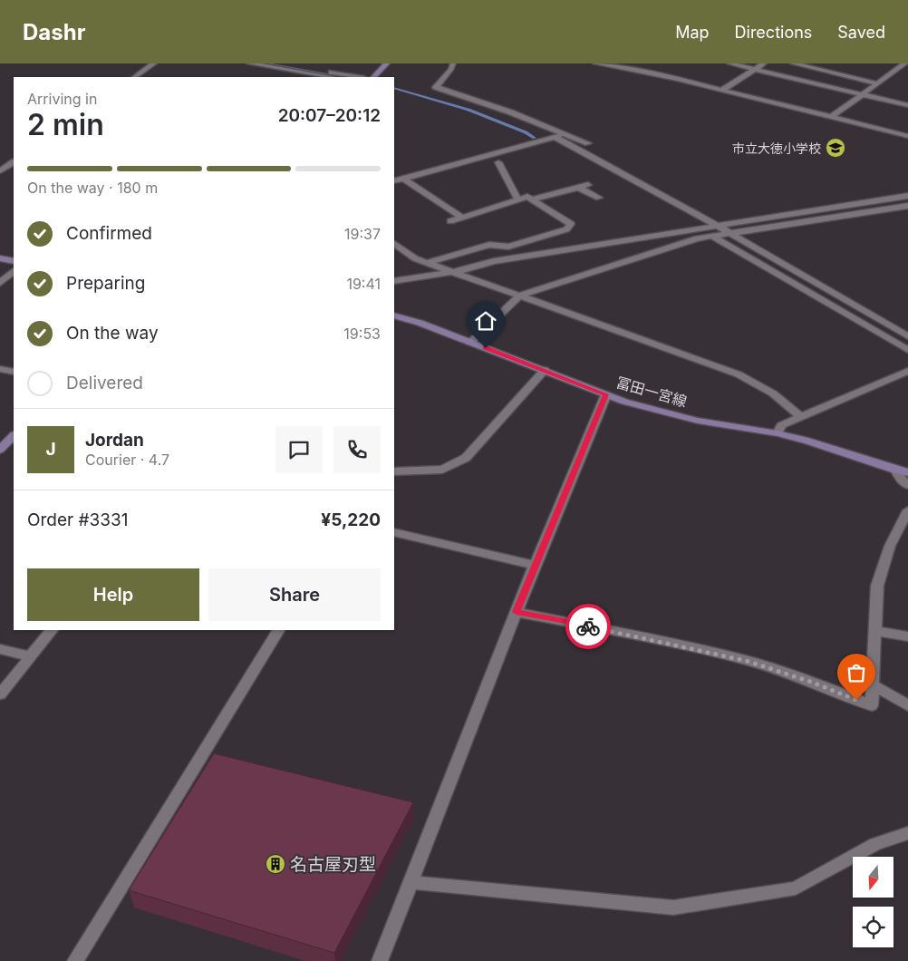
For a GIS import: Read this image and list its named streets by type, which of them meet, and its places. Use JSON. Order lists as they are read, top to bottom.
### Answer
{
  "streets": {
    "main road": ["冨田一宮線"]
  },
  "places": {
    "school or university": ["市立大徳小学校"],
    "building": ["名古屋刃型"]
  },
  "north": "bottom",
  "page": {
    "header": "Dashr",
    "nav": ["Map", "Directions", "Saved"],
    "heading": ["2 min", "Arriving in", "20:07–20:12"],
    "panel": [
      "Jordan",
      "Courier · 4.7",
      "Order #3331",
      "¥5,220"
    ],
    "bar": "On the way · 180 m",
    "list": [
      ["Confirmed", "19:37"],
      ["Preparing", "19:41"],
      ["On the way", "19:53"],
      "Delivered"
    ],
    "round": "J",
    "buttons": ["Help", "Share"]
  }
}
